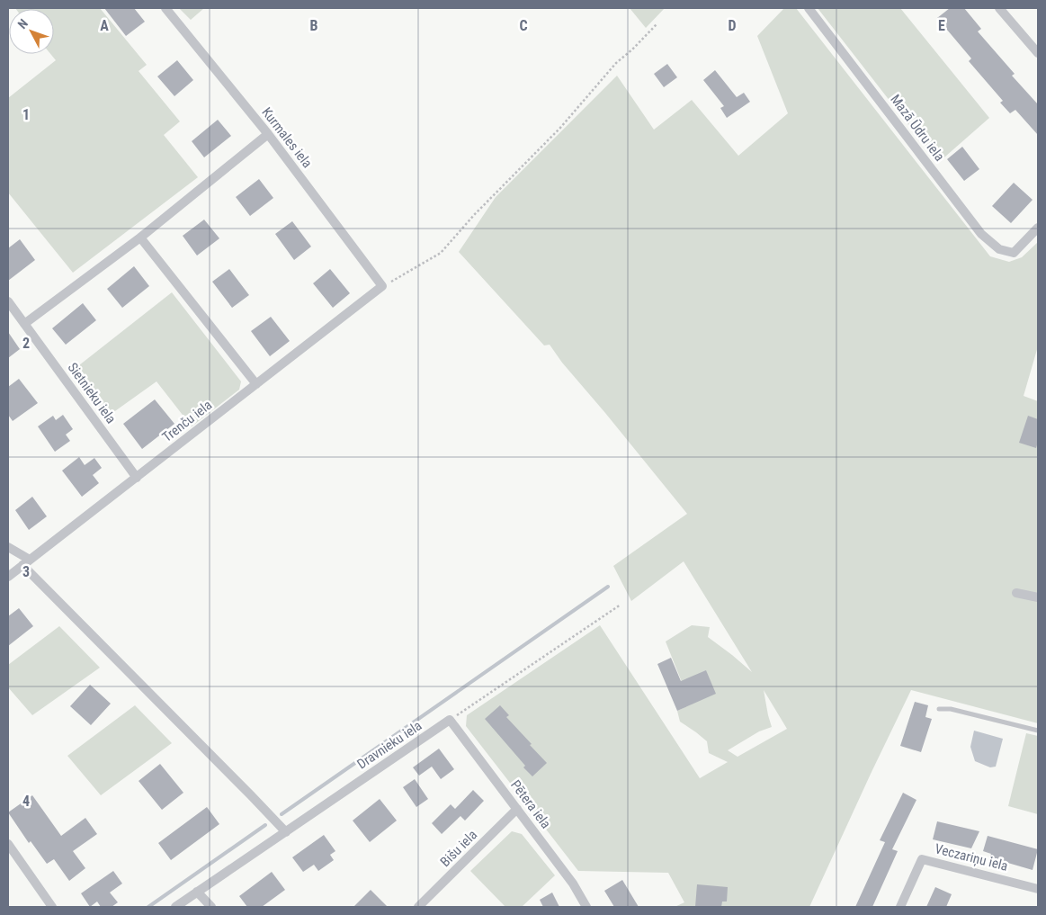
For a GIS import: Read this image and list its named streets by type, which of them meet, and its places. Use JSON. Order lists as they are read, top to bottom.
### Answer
{
  "streets": {
    "street": [
      "Mazā Ūdru iela",
      "Kurmales iela",
      "Sietnieku iela",
      "Trenču iela",
      "Dravnieku iela",
      "Pētera iela",
      "Bišu iela",
      "Veczariņu iela"
    ]
  },
  "crossings": [
    ["Kurmales iela", "Trenču iela"],
    ["Sietnieku iela", "Trenču iela"],
    ["Dravnieku iela", "Pētera iela"],
    ["Pētera iela", "Bišu iela"]
  ],
  "north": "top left",
  "grid": {
    "columns": [
      "A",
      "B",
      "C",
      "D",
      "E"
    ],
    "rows": [
      "1",
      "2",
      "3",
      "4"
    ]
  }
}
